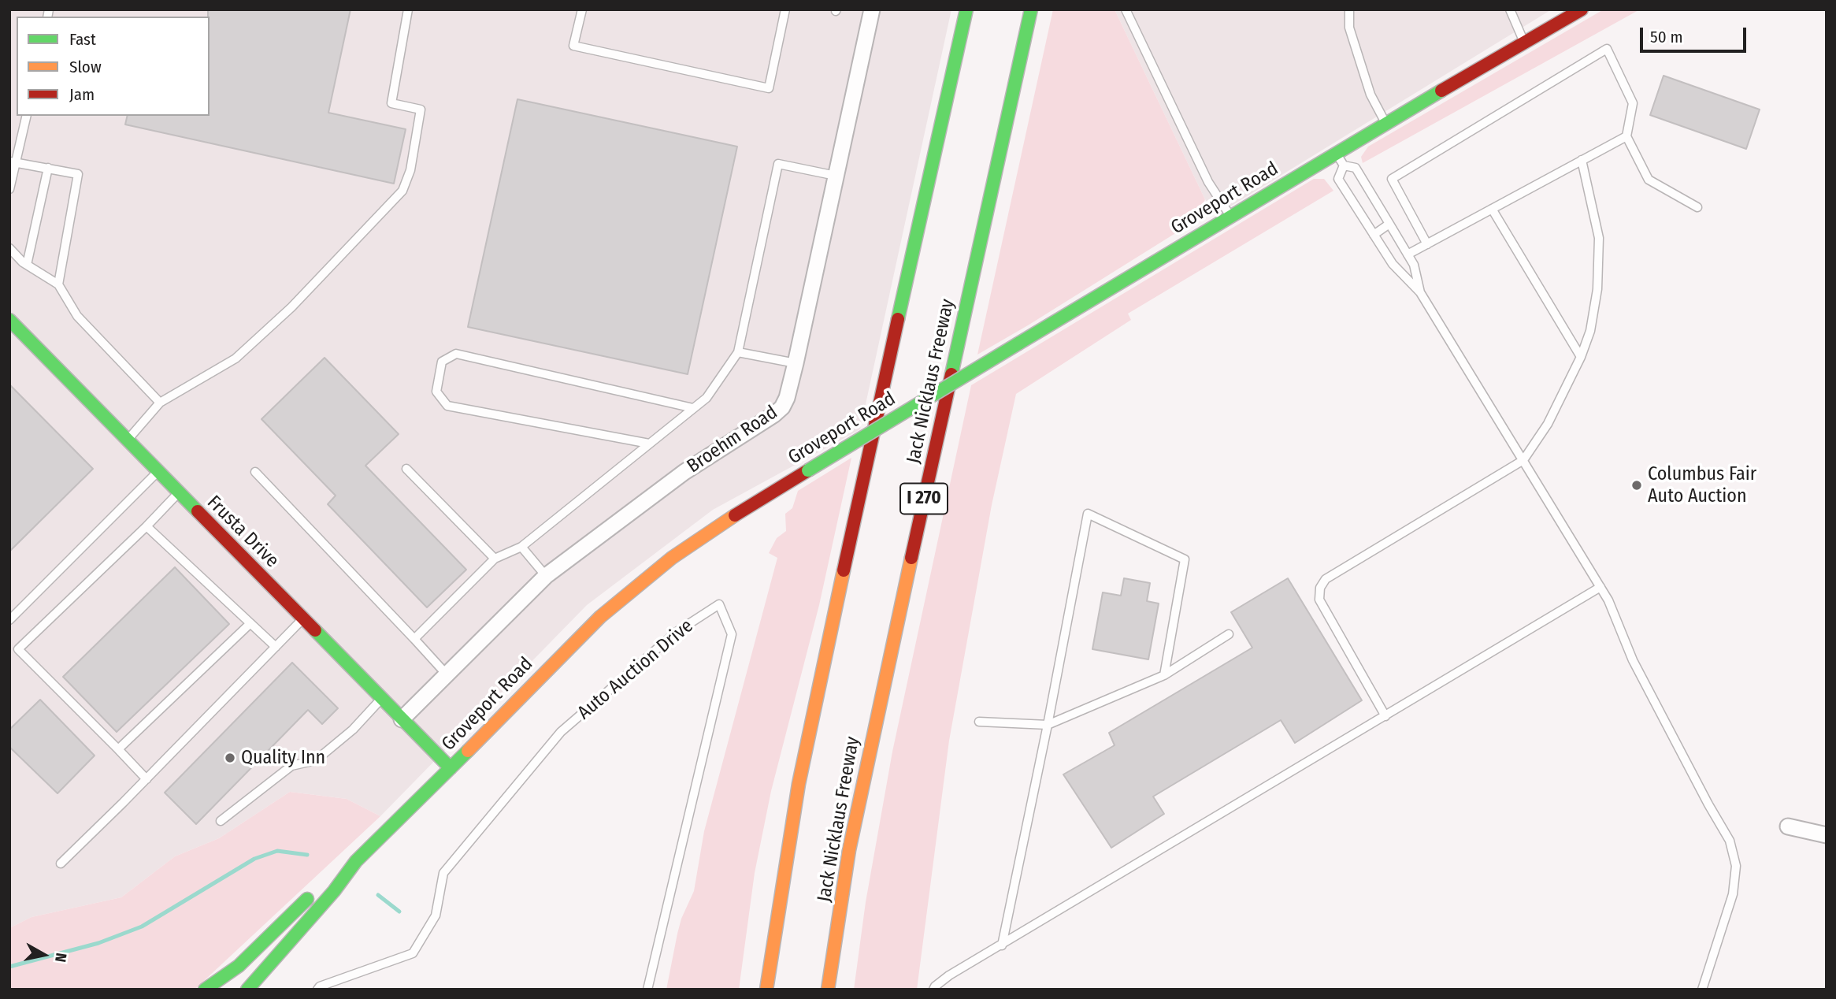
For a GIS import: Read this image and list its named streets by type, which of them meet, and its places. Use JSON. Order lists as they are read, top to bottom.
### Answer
{
  "streets": {
    "main road": [
      "Groveport Road",
      "Jack Nicklaus Freeway",
      "I 270",
      "Frusta Drive"
    ],
    "street": ["Broehm Road"],
    "lane": ["Auto Auction Drive"]
  },
  "crossings": [
    ["Groveport Road", "Frusta Drive"],
    ["Broehm Road", "Frusta Drive"]
  ],
  "places": ["Columbus Fair Auto Auction", "Quality Inn"],
  "legend": ["Fast", "Slow", "Jam"],
  "scale_bar": "50 m",
  "north": "right"
}
